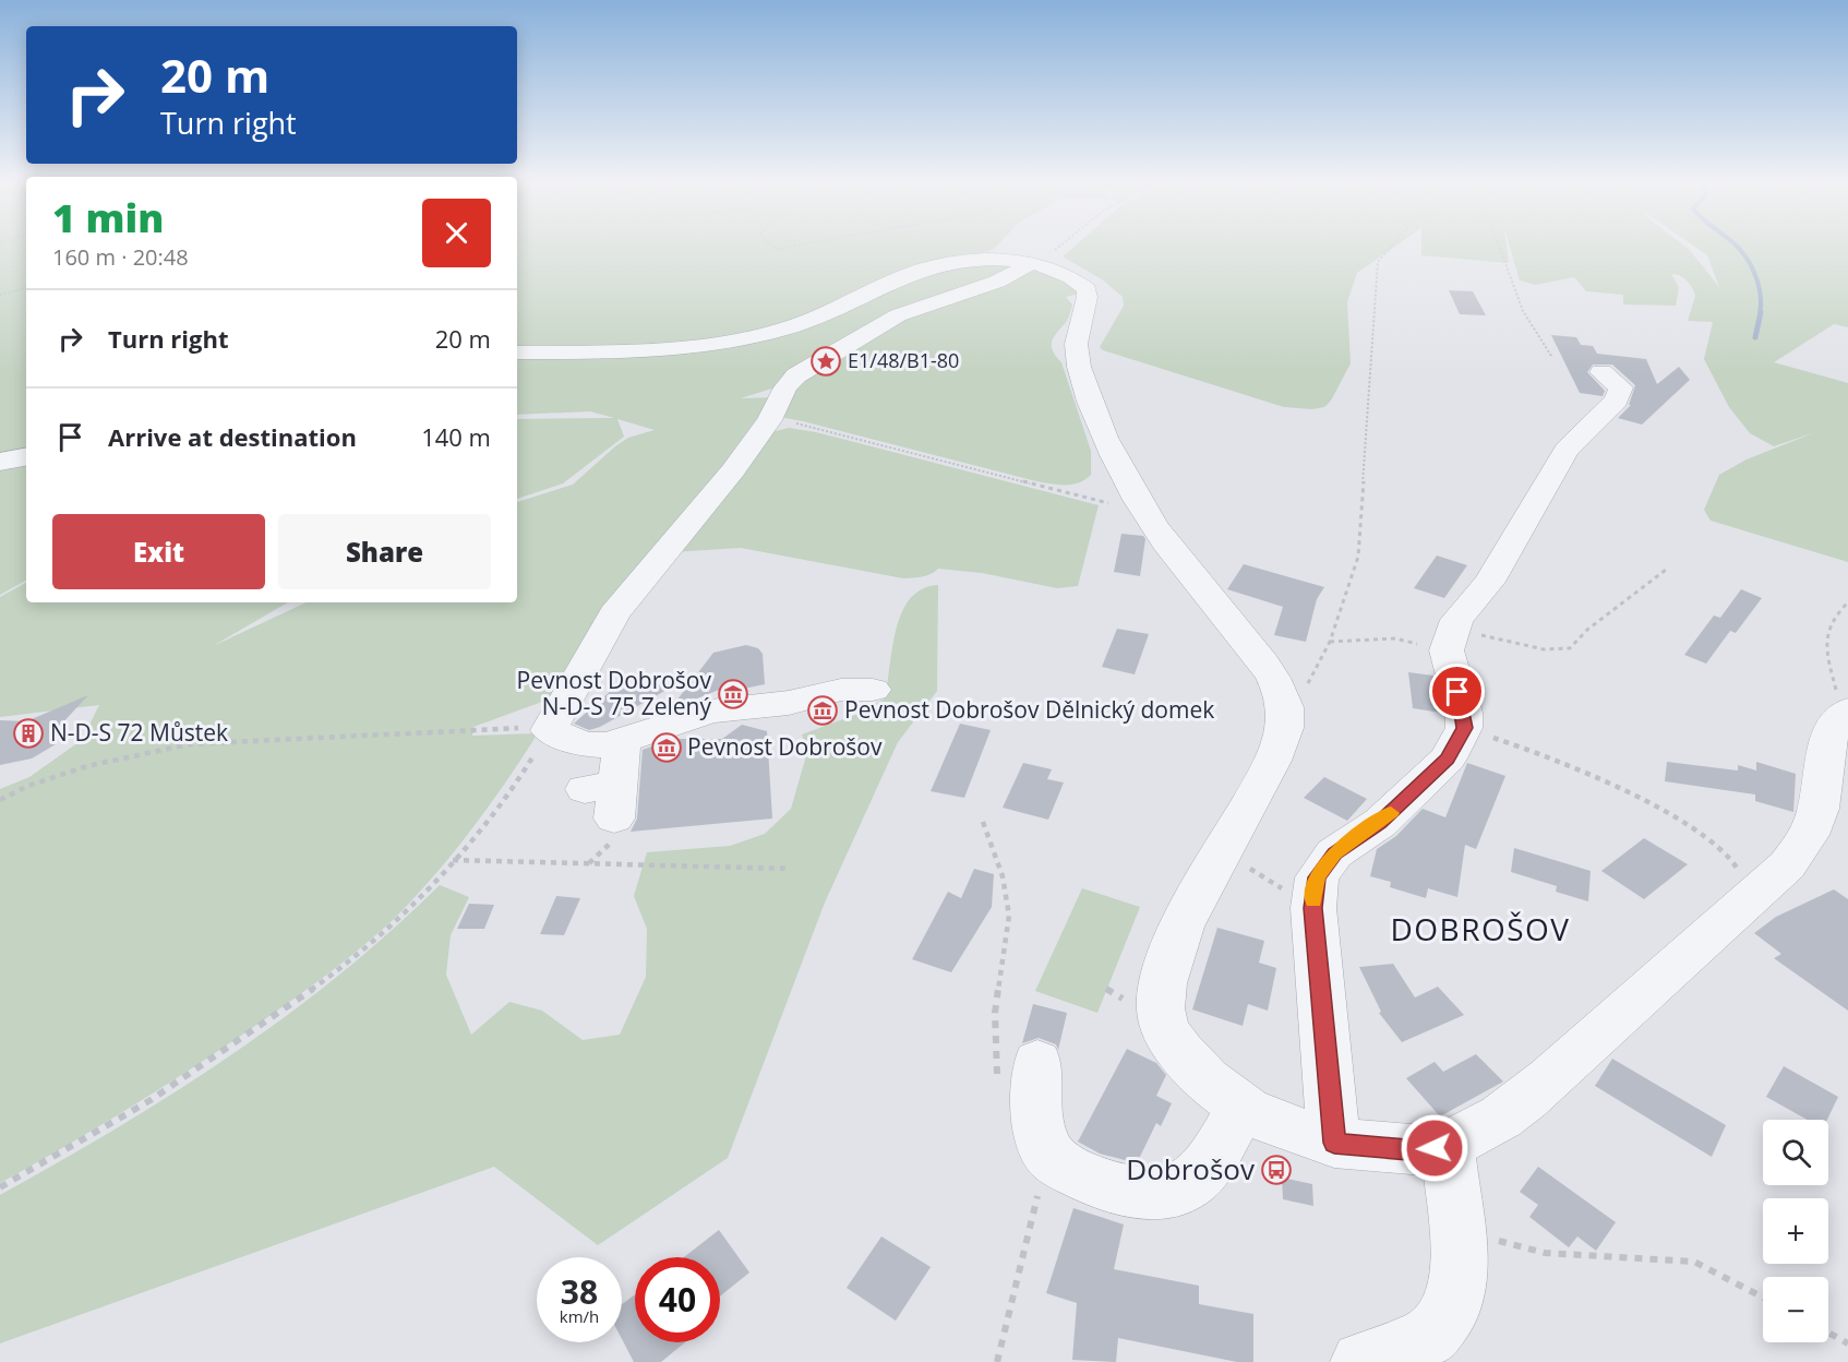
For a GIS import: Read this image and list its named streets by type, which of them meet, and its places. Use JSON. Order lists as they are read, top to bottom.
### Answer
{
  "districts": ["DOBROŠOV"],
  "places": {
    "place": ["E1/48/B1-80"],
    "museum": ["Pevnost Dobrošov N-D-S 75 Zelený", "Pevnost Dobrošov Dělnický domek", "Pevnost Dobrošov"],
    "building": ["N-D-S 72 Můstek"],
    "bus stop": ["Dobrošov"]
  },
  "page": {
    "turn": ["20 m", "Turn right"],
    "heading": ["1 min", "160 m · 20:48"],
    "list": [
      {
        "name": "Turn right",
        "value": "20 m"
      },
      {
        "name": "Arrive at destination",
        "value": "140 m"
      }
    ],
    "buttons": ["Exit", "Share"],
    "map_buttons": ["+", "−"],
    "speed": "38 km/h",
    "limit": "40"
  }
}
